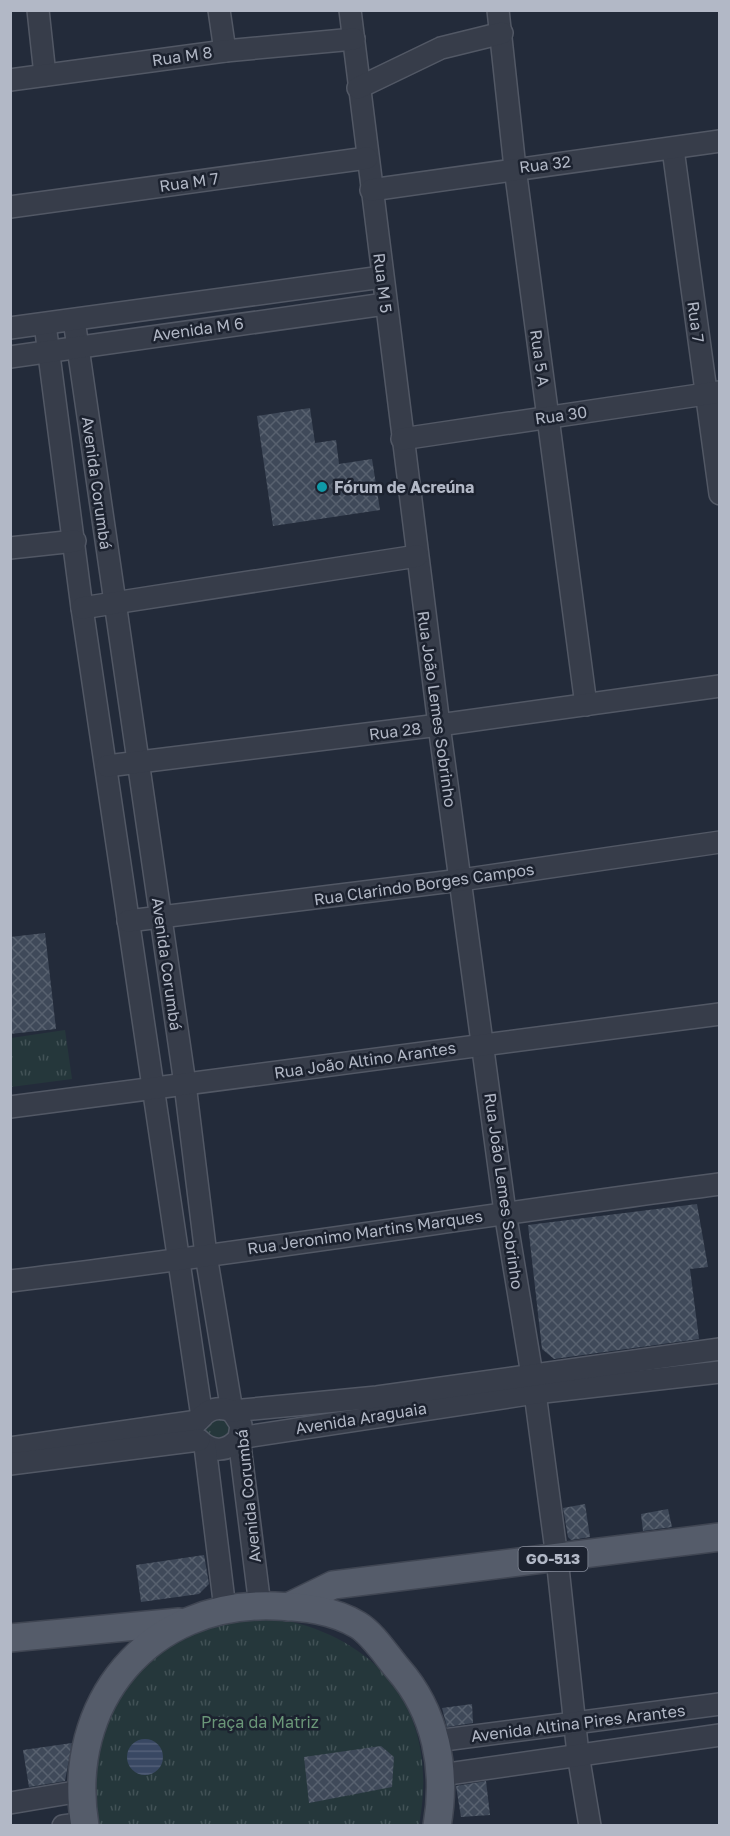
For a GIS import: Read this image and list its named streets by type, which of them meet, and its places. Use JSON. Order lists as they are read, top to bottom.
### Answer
{
  "streets": {
    "main road": ["GO-513"],
    "street": [
      "Rua M 8",
      "Rua 32",
      "Rua M 7",
      "Rua M 5",
      "Rua 7",
      "Avenida M 6",
      "Rua 5 A",
      "Rua 30",
      "Avenida Corumbá",
      "Rua João Lemes Sobrinho",
      "Rua 28",
      "Rua Clarindo Borges Campos",
      "Rua João Altino Arantes",
      "Rua Jeronimo Martins Marques",
      "Avenida Araguaia",
      "Avenida Altina Pires Arantes"
    ]
  },
  "crossings": [
    ["Rua M 8", "Rua M 5"],
    ["Rua 32", "Rua M 5"],
    ["Rua 32", "Rua 7"],
    ["Rua 32", "Rua 5 A"],
    ["Rua M 7", "Rua M 5"],
    ["Rua M 5", "Avenida M 6"],
    ["Rua M 5", "Rua 30"],
    ["Rua M 5", "Rua João Lemes Sobrinho"],
    ["Rua 7", "Rua 30"],
    ["Avenida M 6", "Avenida Corumbá"],
    ["Rua 5 A", "Rua 30"],
    ["Rua 5 A", "Rua 28"],
    ["Avenida Corumbá", "Rua 28"],
    ["Avenida Corumbá", "Rua Clarindo Borges Campos"],
    ["Avenida Corumbá", "Rua João Altino Arantes"],
    ["Avenida Corumbá", "Rua Jeronimo Martins Marques"],
    ["Avenida Corumbá", "Avenida Araguaia"],
    ["Rua João Lemes Sobrinho", "Rua 28"],
    ["Rua João Lemes Sobrinho", "Rua Clarindo Borges Campos"],
    ["Rua João Lemes Sobrinho", "Rua João Altino Arantes"],
    ["Rua João Lemes Sobrinho", "Rua Jeronimo Martins Marques"],
    ["Rua João Lemes Sobrinho", "Avenida Araguaia"],
    ["Rua João Lemes Sobrinho", "GO-513"],
    ["Rua João Lemes Sobrinho", "Avenida Altina Pires Arantes"]
  ],
  "parks": ["Praça da Matriz"],
  "places": ["Fórum de Acreúna"]
}
